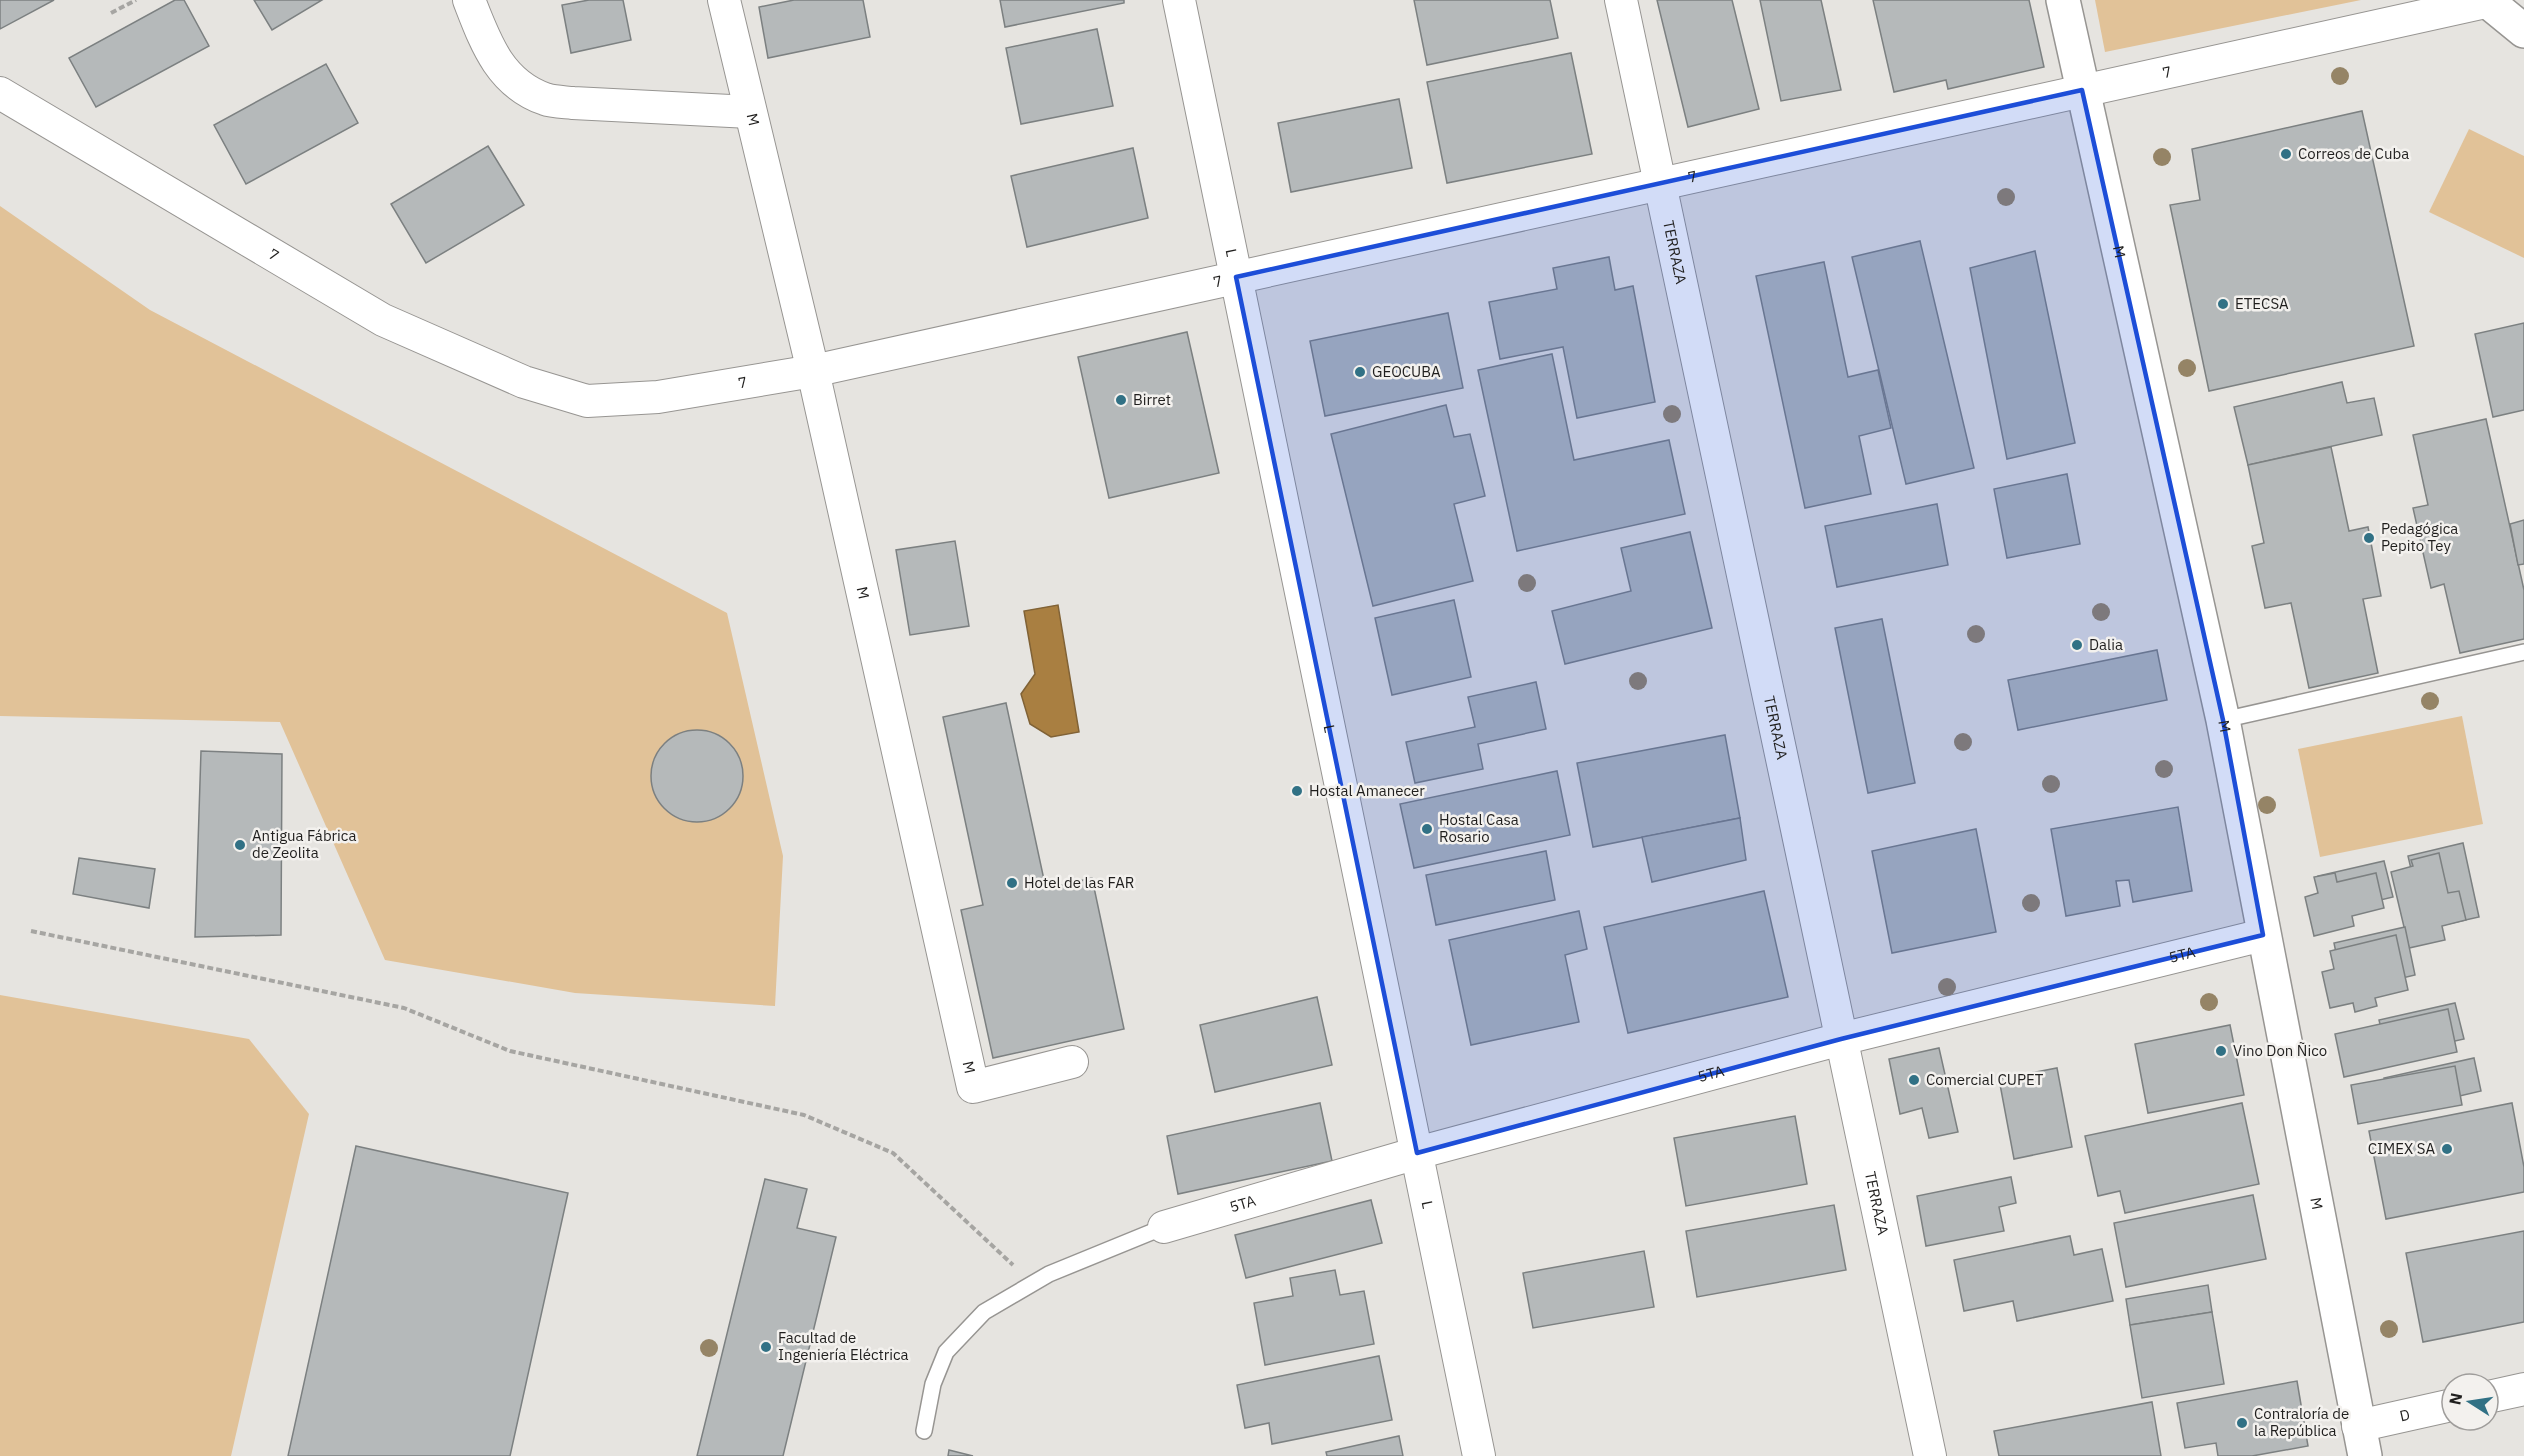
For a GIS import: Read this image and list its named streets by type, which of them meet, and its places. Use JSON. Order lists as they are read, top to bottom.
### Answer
{
  "streets": {
    "street": [
      "7",
      "M",
      "L",
      "TERRAZA",
      "5TA",
      "D"
    ]
  },
  "crossings": [
    ["7", "M"],
    ["7", "L"],
    ["7", "TERRAZA"],
    ["M", "5TA"],
    ["M", "D"],
    ["L", "5TA"],
    ["TERRAZA", "5TA"]
  ],
  "places": [
    "Correos de Cuba",
    "ETECSA",
    "GEOCUBA",
    "Birret",
    "Pedagógica Pepito Tey",
    "Dalia",
    "Hostal Amanecer",
    "Hostal Casa Rosario",
    "Antigua Fábrica de Zeolita",
    "Hotel de las FAR",
    "Vino Don Ñico",
    "Comercial CUPET",
    "CIMEX SA",
    "Facultad de Ingeniería Eléctrica",
    "Contraloría de la República"
  ],
  "north": "left"
}
